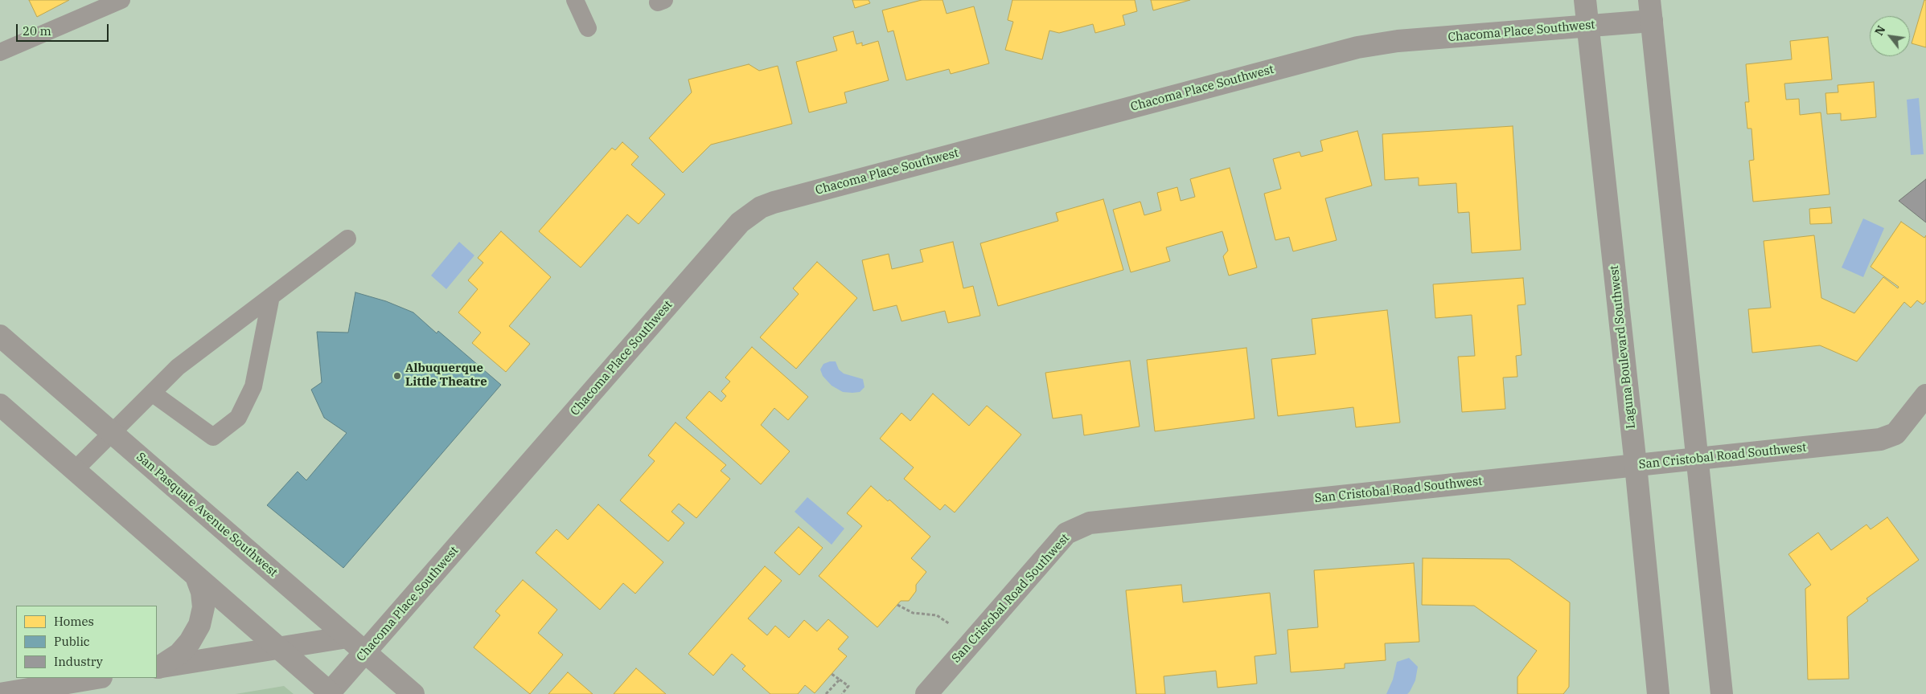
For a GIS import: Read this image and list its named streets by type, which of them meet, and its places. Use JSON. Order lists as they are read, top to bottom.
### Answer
{
  "streets": {
    "street": [
      "Chacoma Place Southwest",
      "Laguna Boulevard Southwest",
      "San Cristobal Road Southwest",
      "San Pasquale Avenue Southwest"
    ]
  },
  "crossings": [
    ["Chacoma Place Southwest", "Laguna Boulevard Southwest"],
    ["Chacoma Place Southwest", "San Pasquale Avenue Southwest"],
    ["Laguna Boulevard Southwest", "San Cristobal Road Southwest"]
  ],
  "places": ["Albuquerque Little Theatre"],
  "legend": ["Homes", "Public", "Industry"],
  "scale_bar": "20 m",
  "north": "top left"
}
